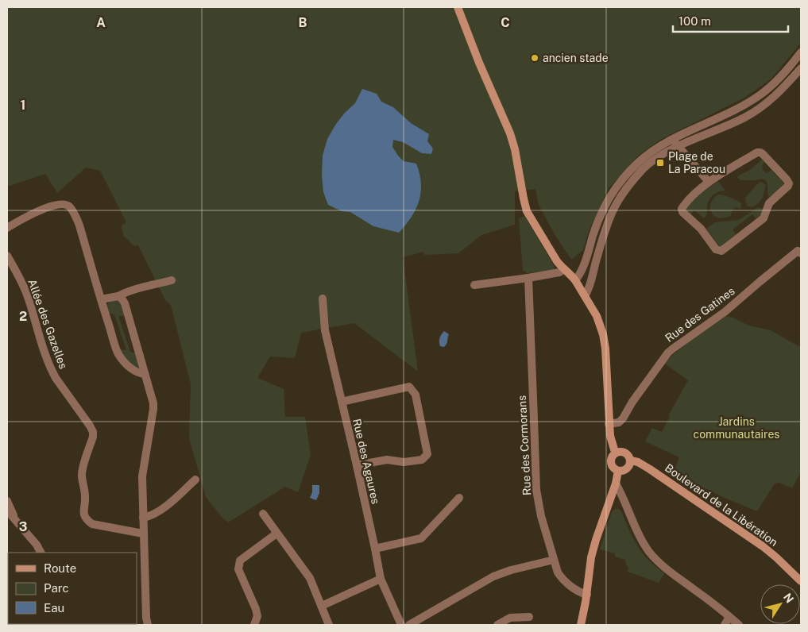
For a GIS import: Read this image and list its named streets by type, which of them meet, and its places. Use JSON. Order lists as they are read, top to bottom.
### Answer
{
  "streets": {
    "street": [
      "Rue des Gatines",
      "Allée des Gazelles",
      "Rue des Cormorans",
      "Rue des Agaures",
      "Boulevard de la Libération"
    ]
  },
  "parks": ["Jardins communautaires"],
  "places": {
    "other": ["ancien stade"],
    "transit": ["Plage de La Paracou"]
  },
  "legend": ["Route", "Parc", "Eau"],
  "scale_bar": "100 m",
  "north": "top right",
  "grid": {
    "columns": ["A", "B", "C"],
    "rows": ["1", "2", "3"]
  }
}
